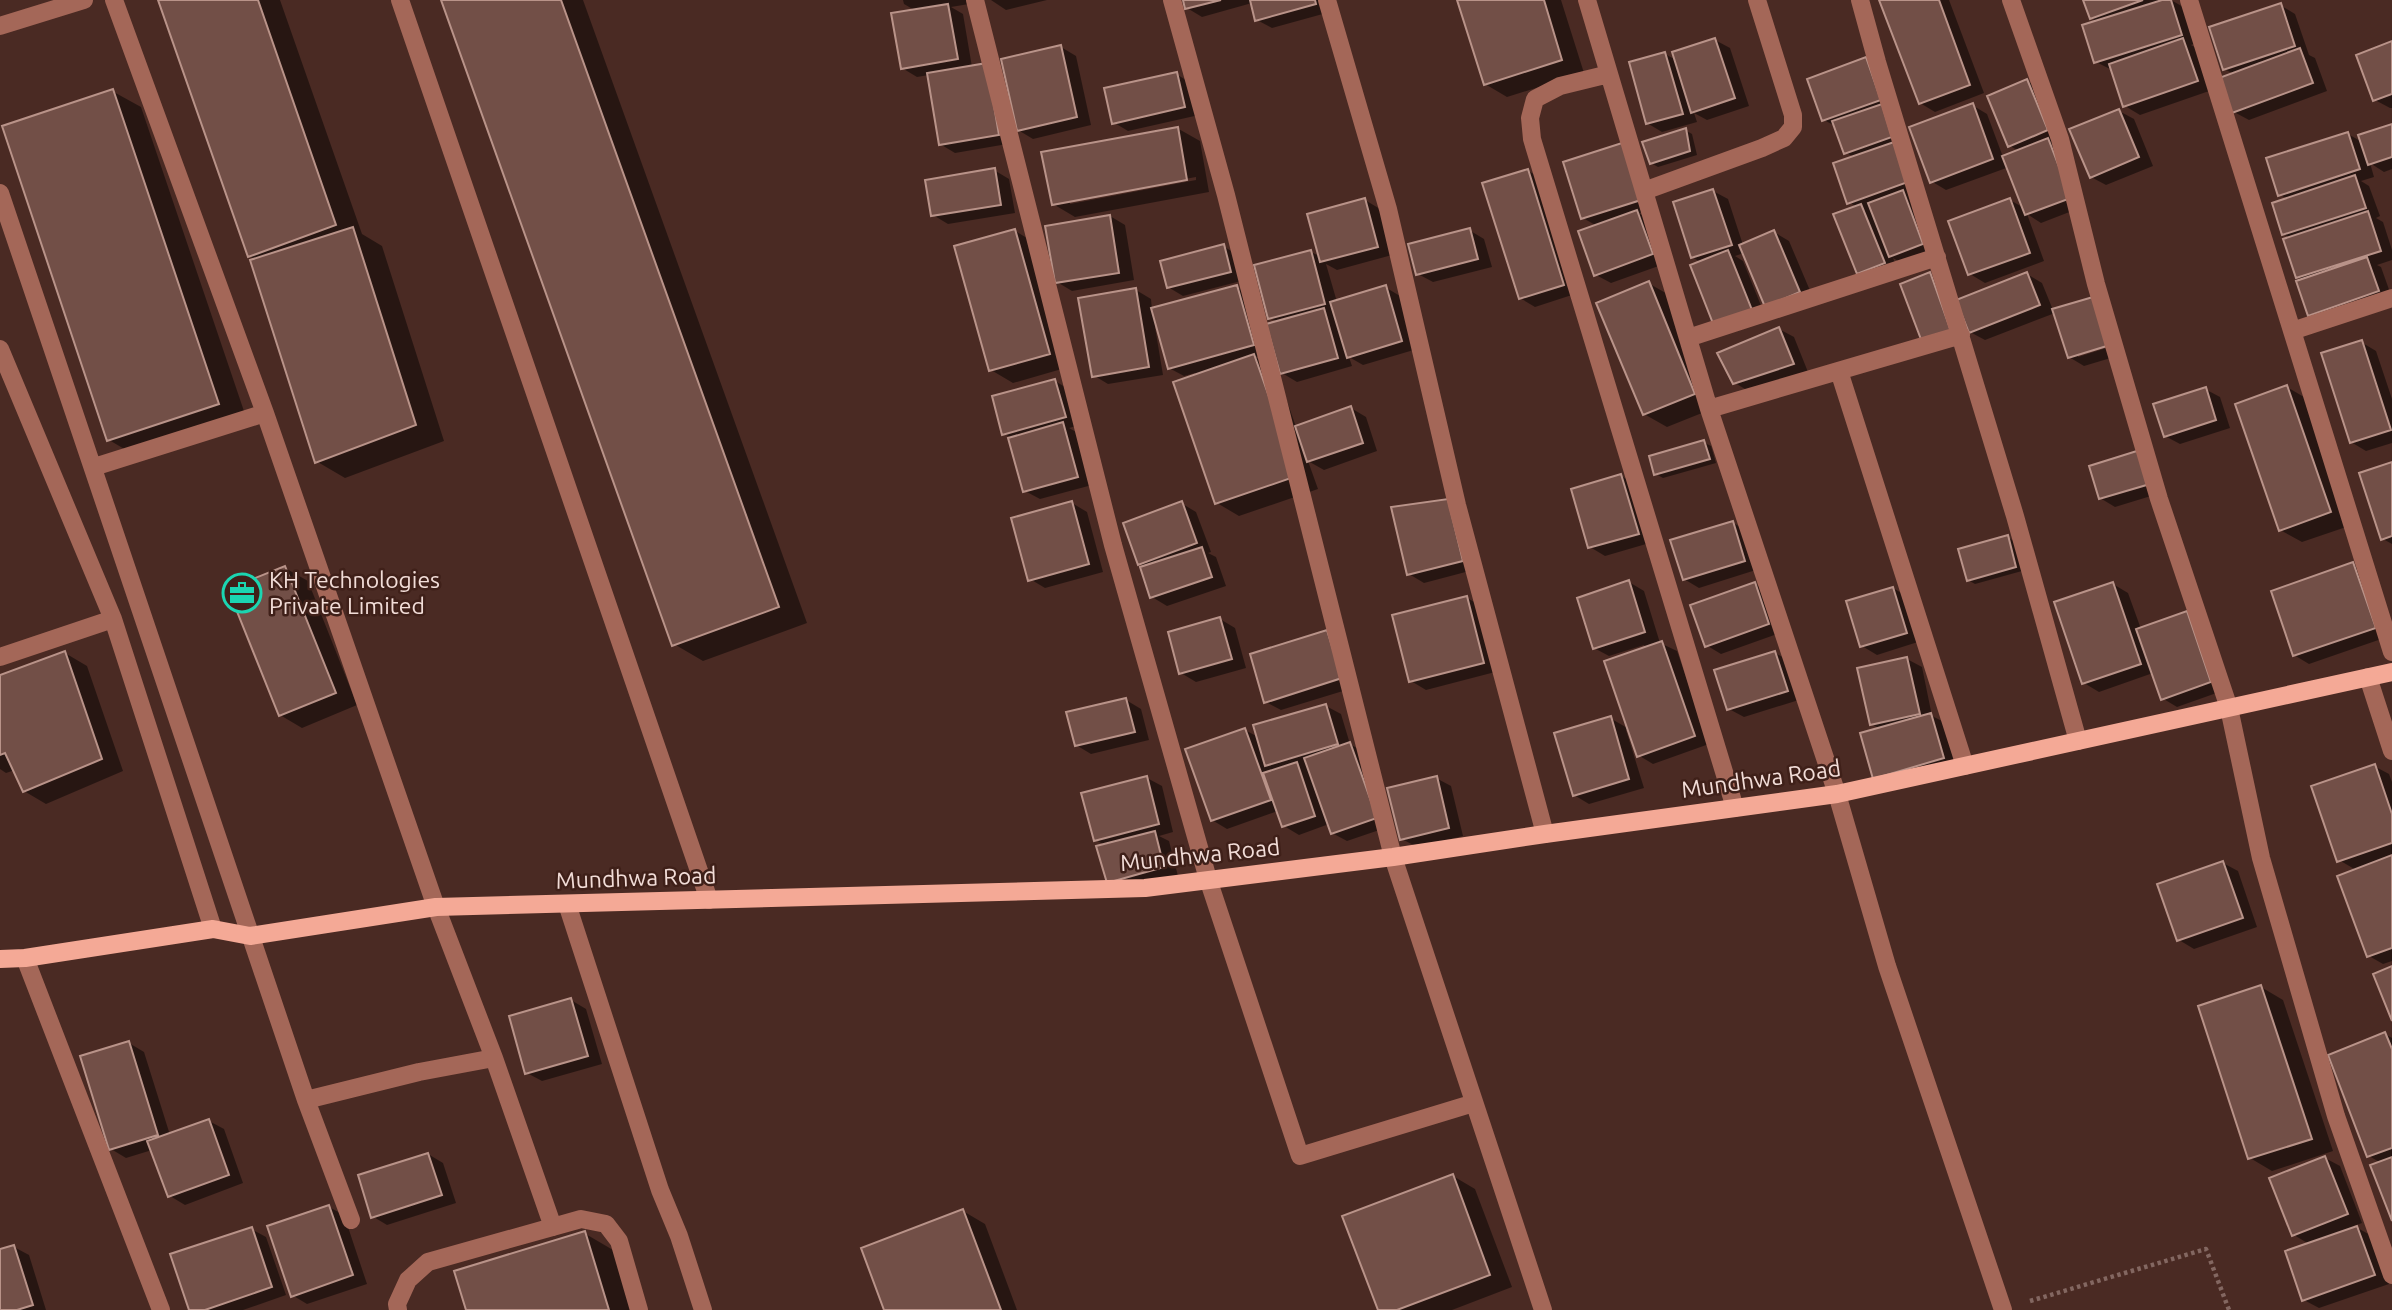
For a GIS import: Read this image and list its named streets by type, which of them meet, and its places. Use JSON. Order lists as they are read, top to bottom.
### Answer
{
  "streets": {
    "main road": ["Mundhwa Road"]
  },
  "places": {
    "office": ["KH Technologies Private Limited"]
  }
}
